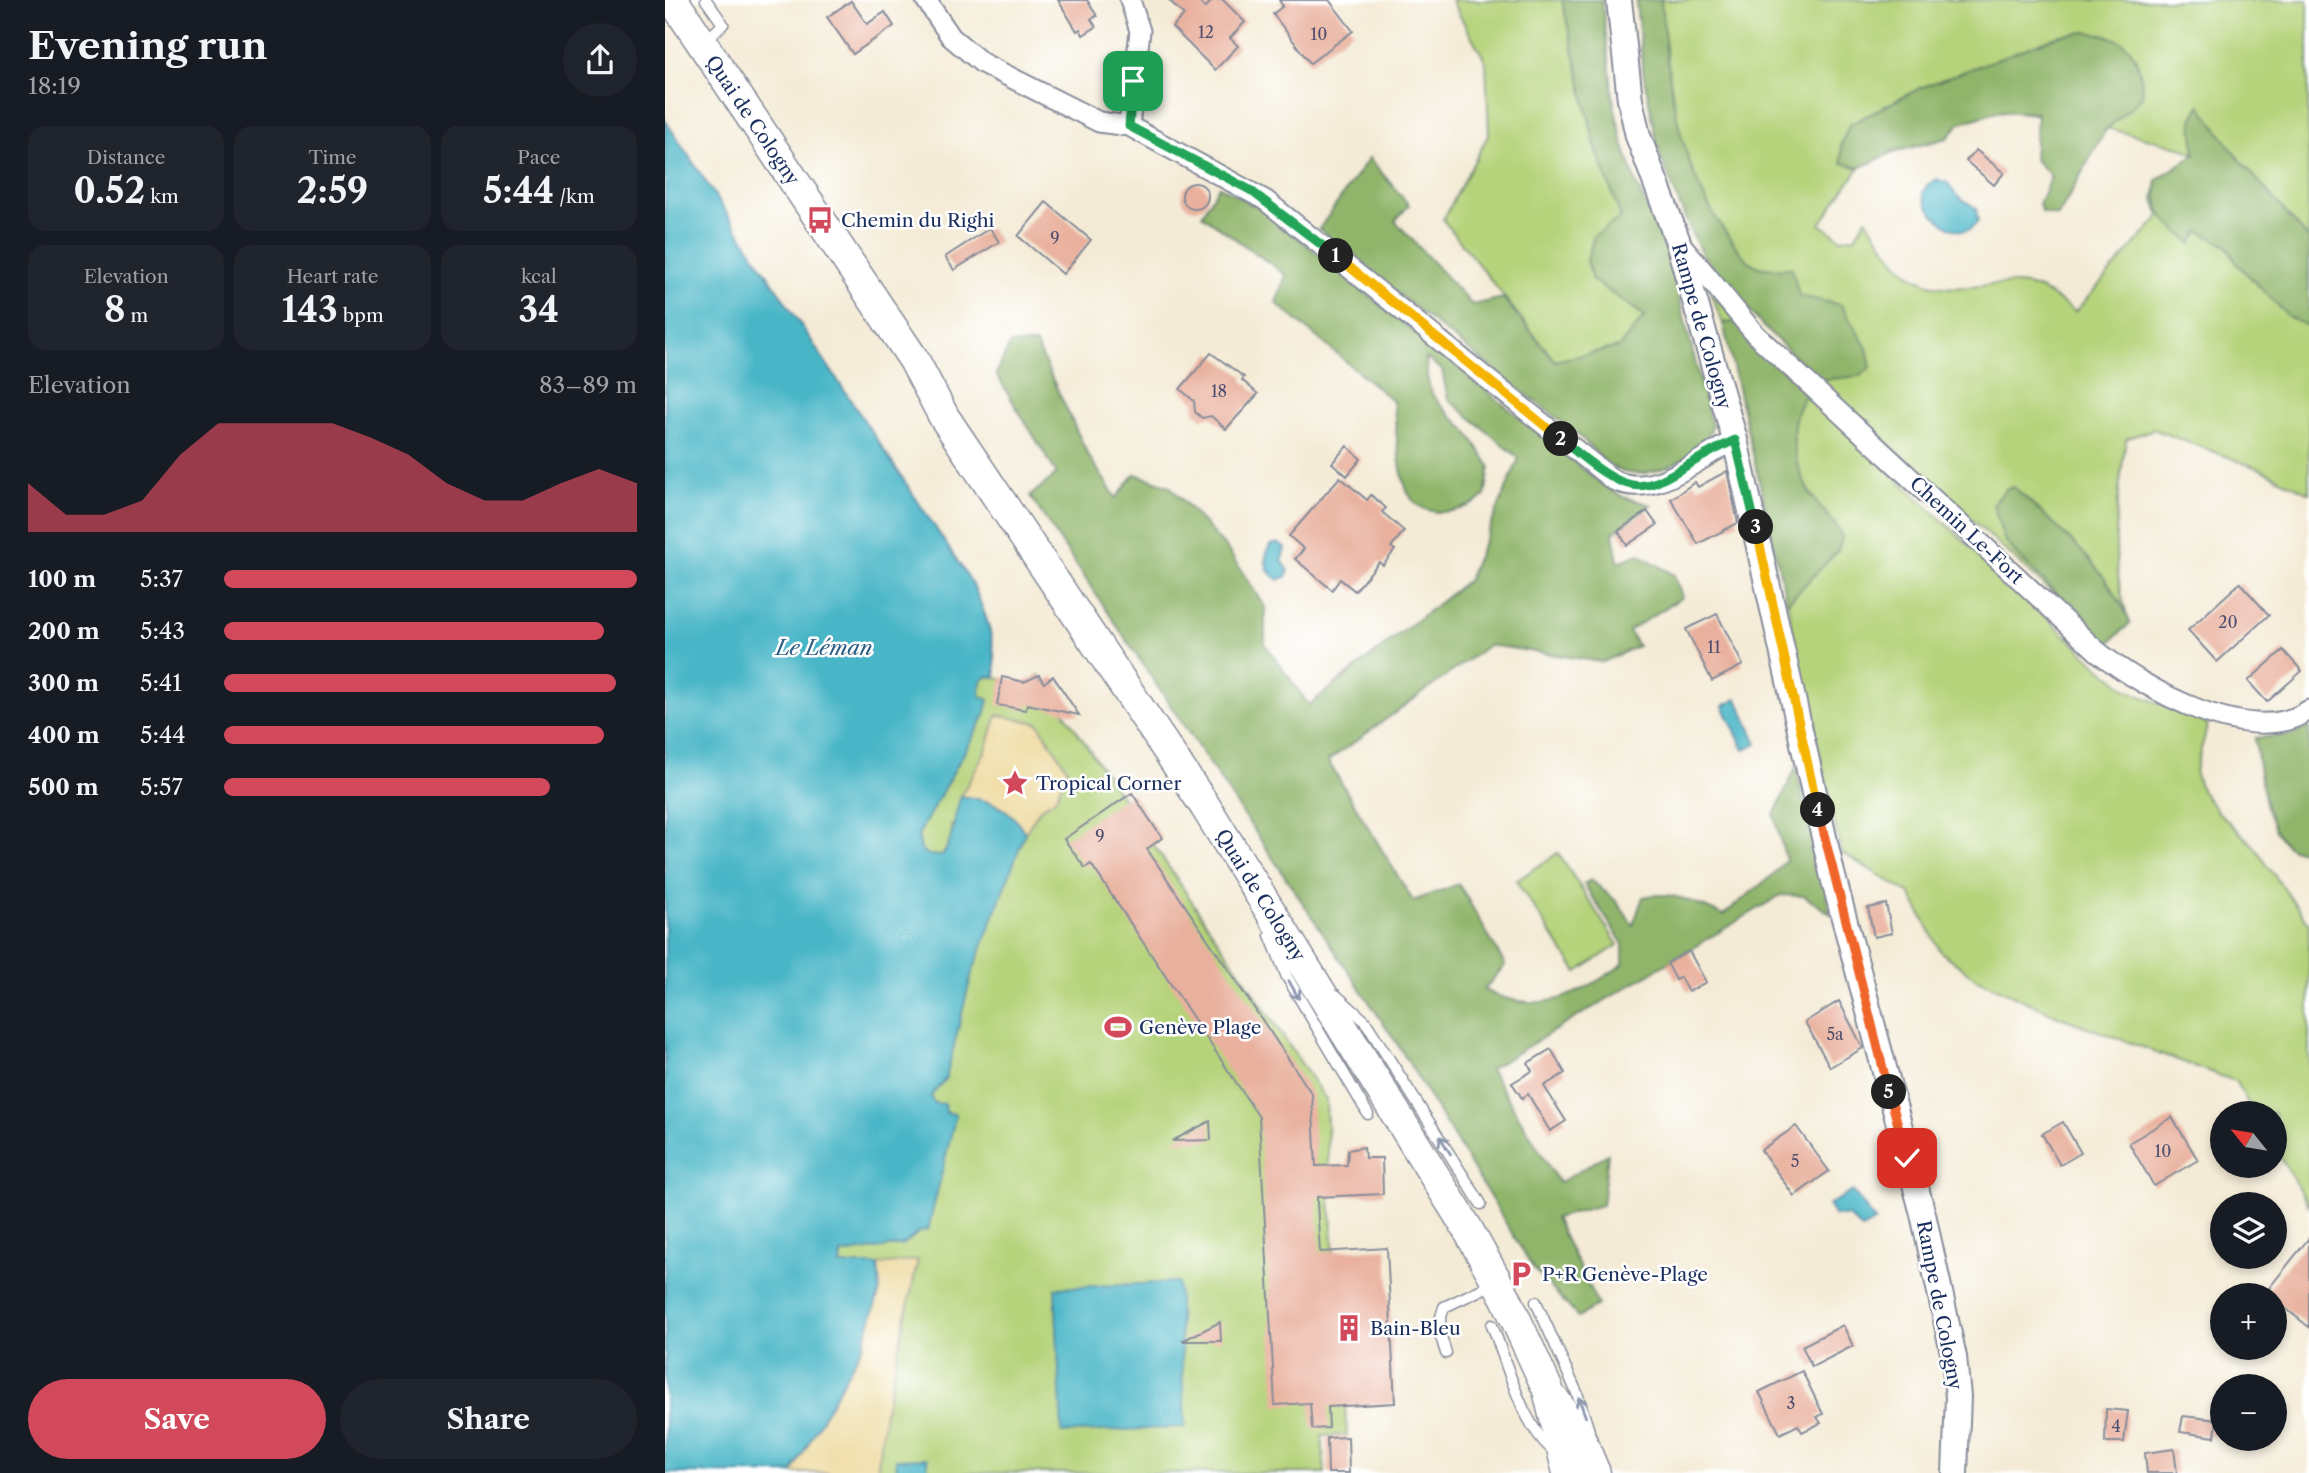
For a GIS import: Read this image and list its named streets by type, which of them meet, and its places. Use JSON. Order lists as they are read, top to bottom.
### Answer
{
  "streets": {
    "main road": ["Quai de Cologny"],
    "street": ["Rampe de Cologny", "Chemin Le-Fort"]
  },
  "crossings": [
    ["Rampe de Cologny", "Chemin Le-Fort"]
  ],
  "water": ["Le Léman"],
  "places": {
    "bus stop": ["Chemin du Righi"],
    "place": ["Tropical Corner"],
    "sports": ["Genève Plage"],
    "parking": ["P+R Genève-Plage"],
    "building": ["Bain-Bleu"]
  },
  "house_numbers": [
    "12",
    "10",
    "9",
    "18",
    "20",
    "11",
    "9",
    "5a",
    "10",
    "5",
    "3",
    "4"
  ],
  "north": "top left",
  "page": {
    "heading": ["Evening run", "18:19"],
    "stats": [
      ["Distance", "0.52 km"],
      ["Time", "2:59"],
      ["Pace", "5:44 /km"],
      ["Elevation", "8 m"],
      ["Heart rate", "143 bpm"],
      ["kcal", "34"]
    ],
    "pins": [
      "1",
      "2",
      "3",
      "4",
      "5"
    ],
    "chart": ["Elevation", "83–89 m"],
    "list": [
      {
        "name": "100 m",
        "note": "5:37"
      },
      {
        "name": "200 m",
        "note": "5:43"
      },
      {
        "name": "300 m",
        "note": "5:41"
      },
      {
        "name": "400 m",
        "note": "5:44"
      },
      {
        "name": "500 m",
        "note": "5:57"
      }
    ],
    "map_buttons": ["+", "−"],
    "buttons": ["Save", "Share"]
  }
}
